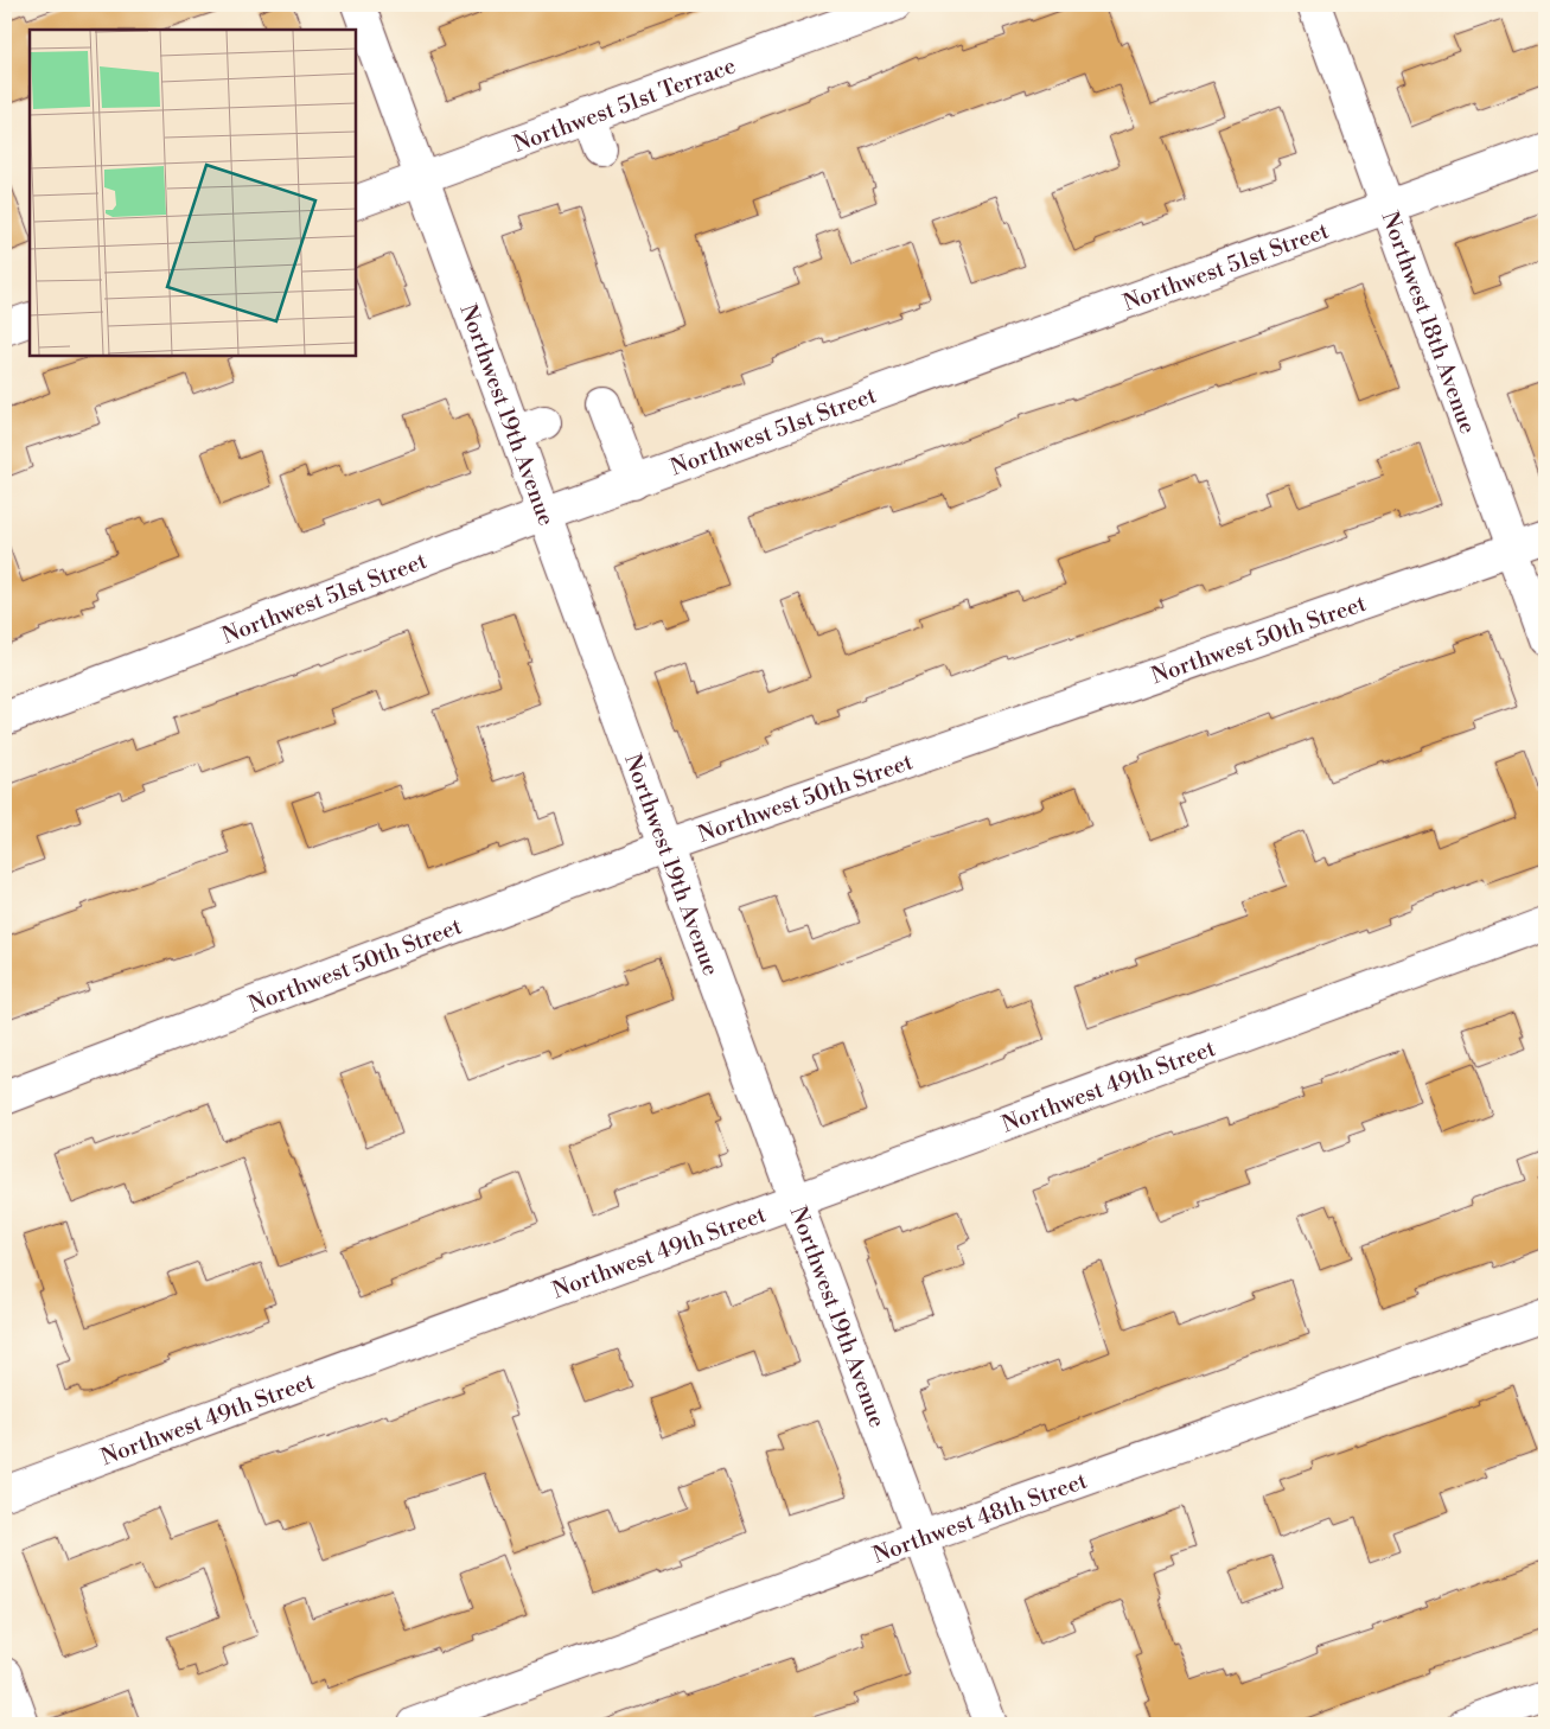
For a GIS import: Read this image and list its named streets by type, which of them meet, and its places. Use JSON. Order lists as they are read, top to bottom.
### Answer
{
  "streets": {
    "street": [
      "Northwest 51st Terrace",
      "Northwest 51st Street",
      "Northwest 18th Avenue",
      "Northwest 19th Avenue",
      "Northwest 50th Street",
      "Northwest 49th Street",
      "Northwest 48th Street"
    ]
  },
  "crossings": [
    ["Northwest 51st Terrace", "Northwest 19th Avenue"],
    ["Northwest 51st Street", "Northwest 18th Avenue"],
    ["Northwest 51st Street", "Northwest 19th Avenue"],
    ["Northwest 18th Avenue", "Northwest 50th Street"],
    ["Northwest 19th Avenue", "Northwest 50th Street"],
    ["Northwest 19th Avenue", "Northwest 49th Street"],
    ["Northwest 19th Avenue", "Northwest 48th Street"]
  ]
}
